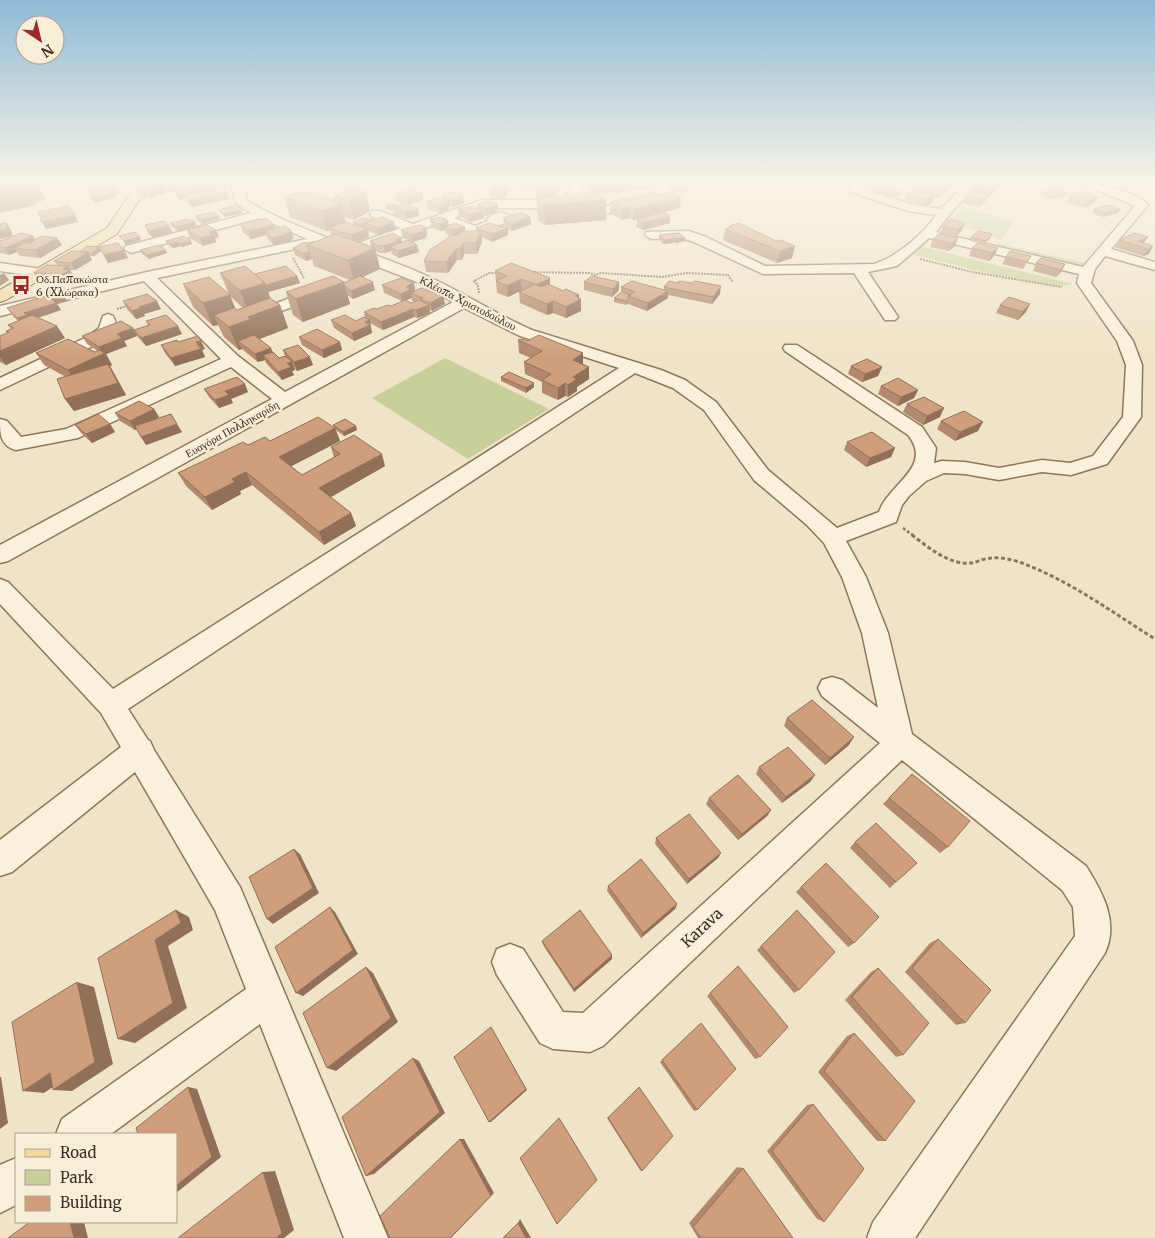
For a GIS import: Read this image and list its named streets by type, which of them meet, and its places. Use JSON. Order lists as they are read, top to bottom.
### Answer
{
  "streets": {
    "street": ["Κλέοπα Χριστοδούλου", "Ευαγόρα Παλληκαρίδη", "Karava"]
  },
  "crossings": [
    ["Κλέοπα Χριστοδούλου", "Ευαγόρα Παλληκαρίδη"],
    ["Κλέοπα Χριστοδούλου", "Karava"]
  ],
  "places": {
    "bus stop": ["Οδ.Παπακώστα 6 (Χλώρακα)"]
  },
  "legend": ["Road", "Park", "Building"],
  "north": "bottom right"
}
